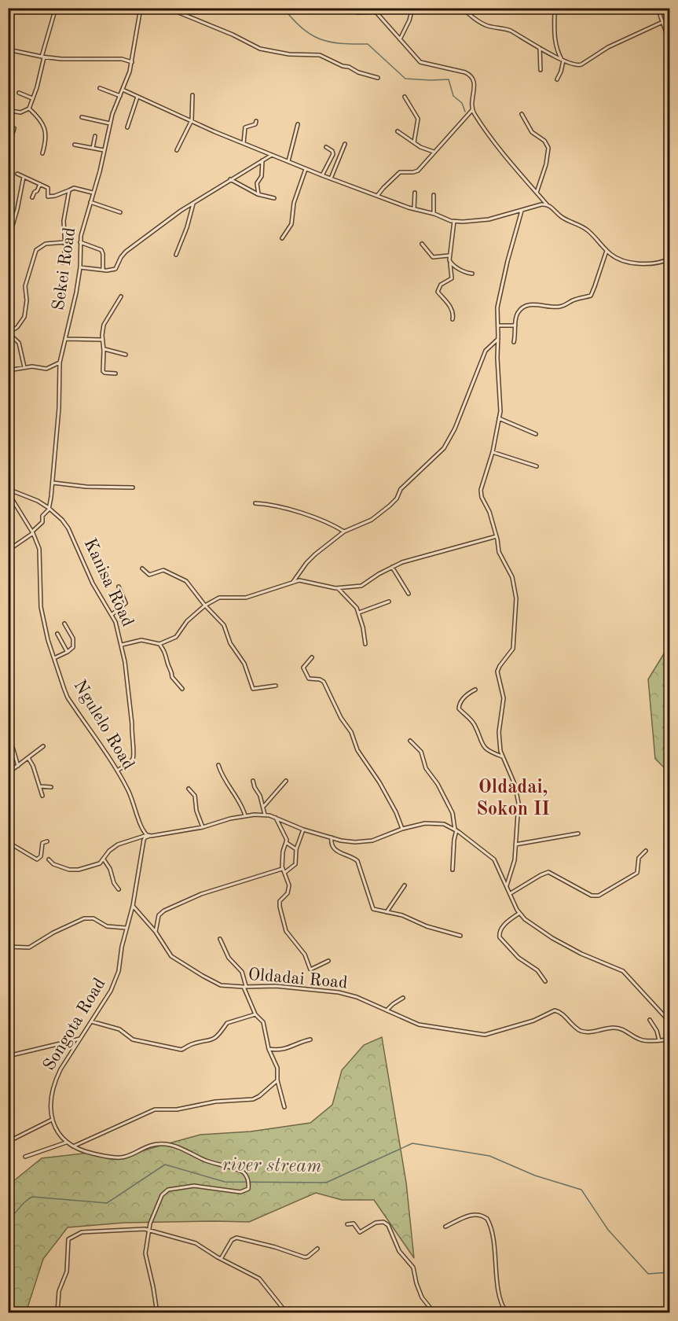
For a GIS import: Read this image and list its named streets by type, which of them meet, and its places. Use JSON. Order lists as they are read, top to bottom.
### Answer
{
  "streets": {
    "street": [
      "Sekei Road",
      "Kanisa Road",
      "Ngulelo Road",
      "Oldadai Road",
      "Songota Road"
    ]
  },
  "crossings": [
    ["Sekei Road", "Kanisa Road"],
    ["Sekei Road", "Ngulelo Road"],
    ["Kanisa Road", "Ngulelo Road"],
    ["Ngulelo Road", "Songota Road"],
    ["Oldadai Road", "Songota Road"]
  ],
  "districts": ["Oldadai, Sokon II"],
  "water": ["river stream"]
}
